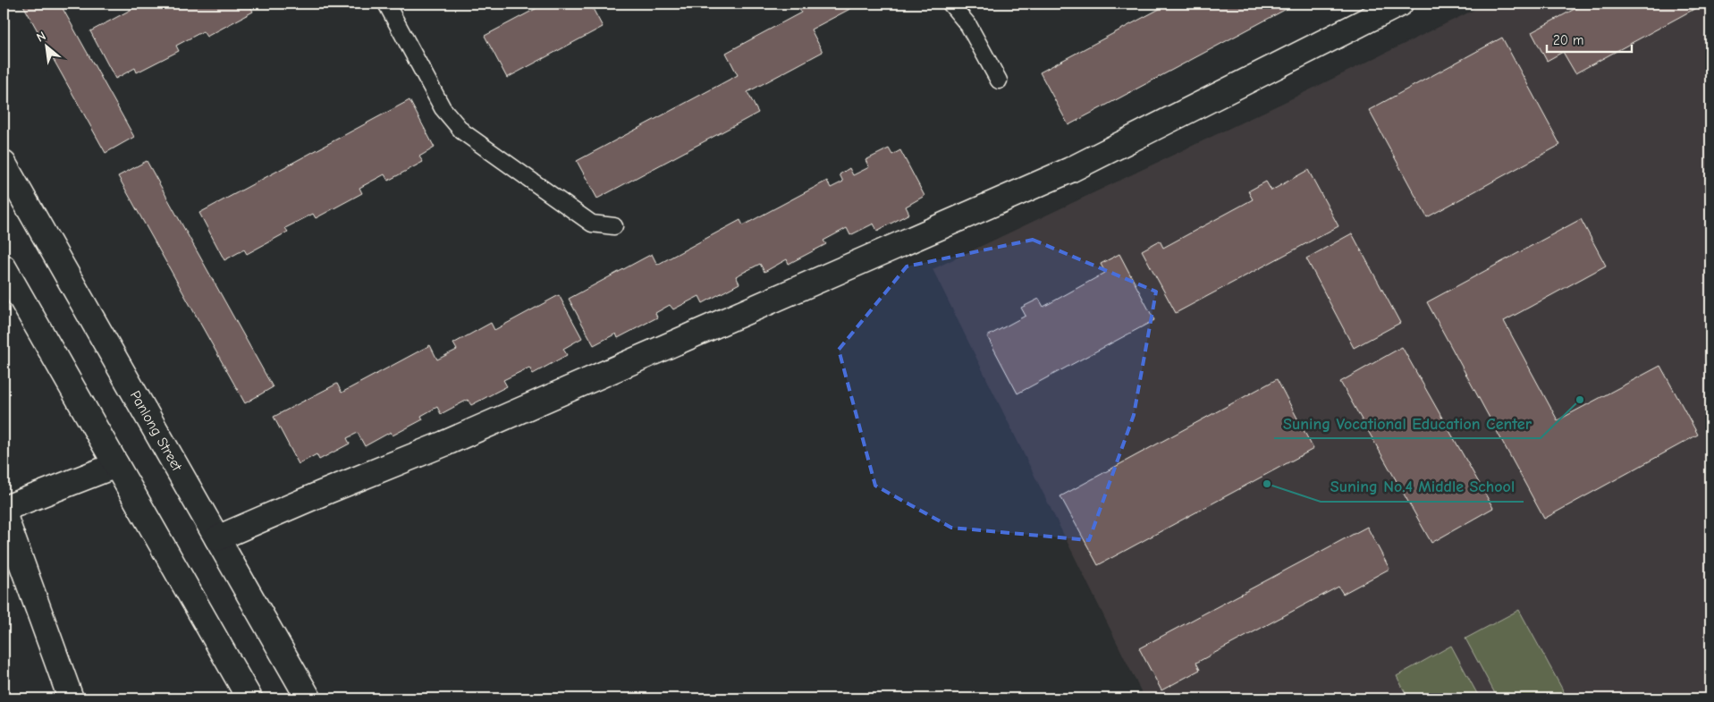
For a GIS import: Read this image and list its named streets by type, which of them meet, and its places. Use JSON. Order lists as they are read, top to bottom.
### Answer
{
  "streets": {
    "street": ["Panlong Street"]
  },
  "places": ["Suning Vocational Education Center", "Suning No.4 Middle School"],
  "scale_bar": "20 m",
  "north": "top left"
}
